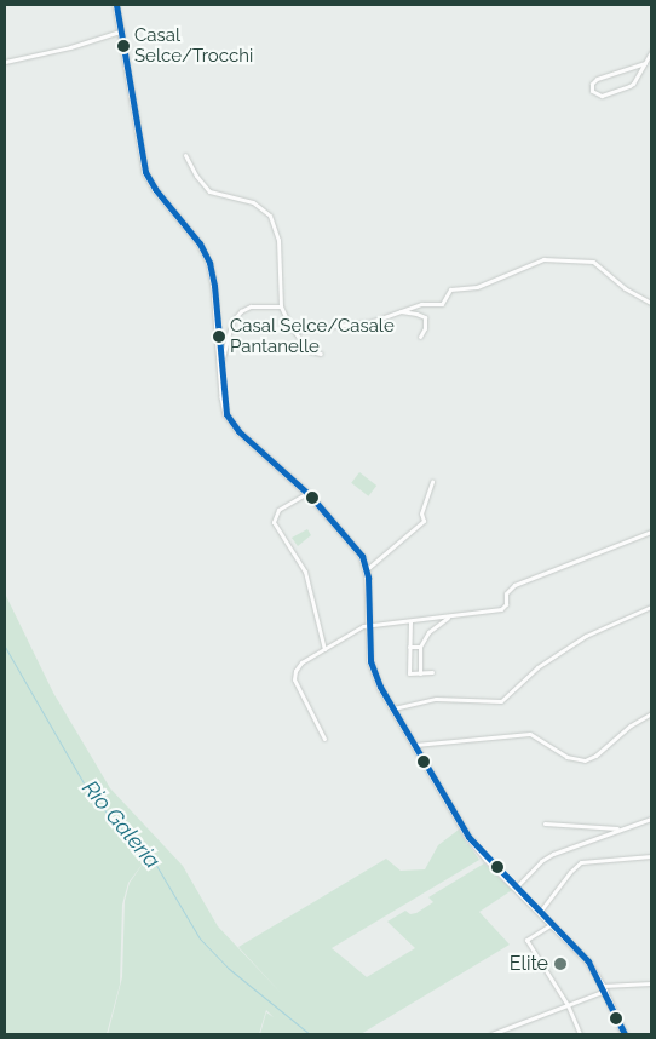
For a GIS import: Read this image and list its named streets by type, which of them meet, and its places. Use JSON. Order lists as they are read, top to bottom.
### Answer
{
  "water": ["Rio Galeria"],
  "places": ["Casal Selce/Trocchi", "Casal Selce/Casale Pantanelle", "Elite"]
}
